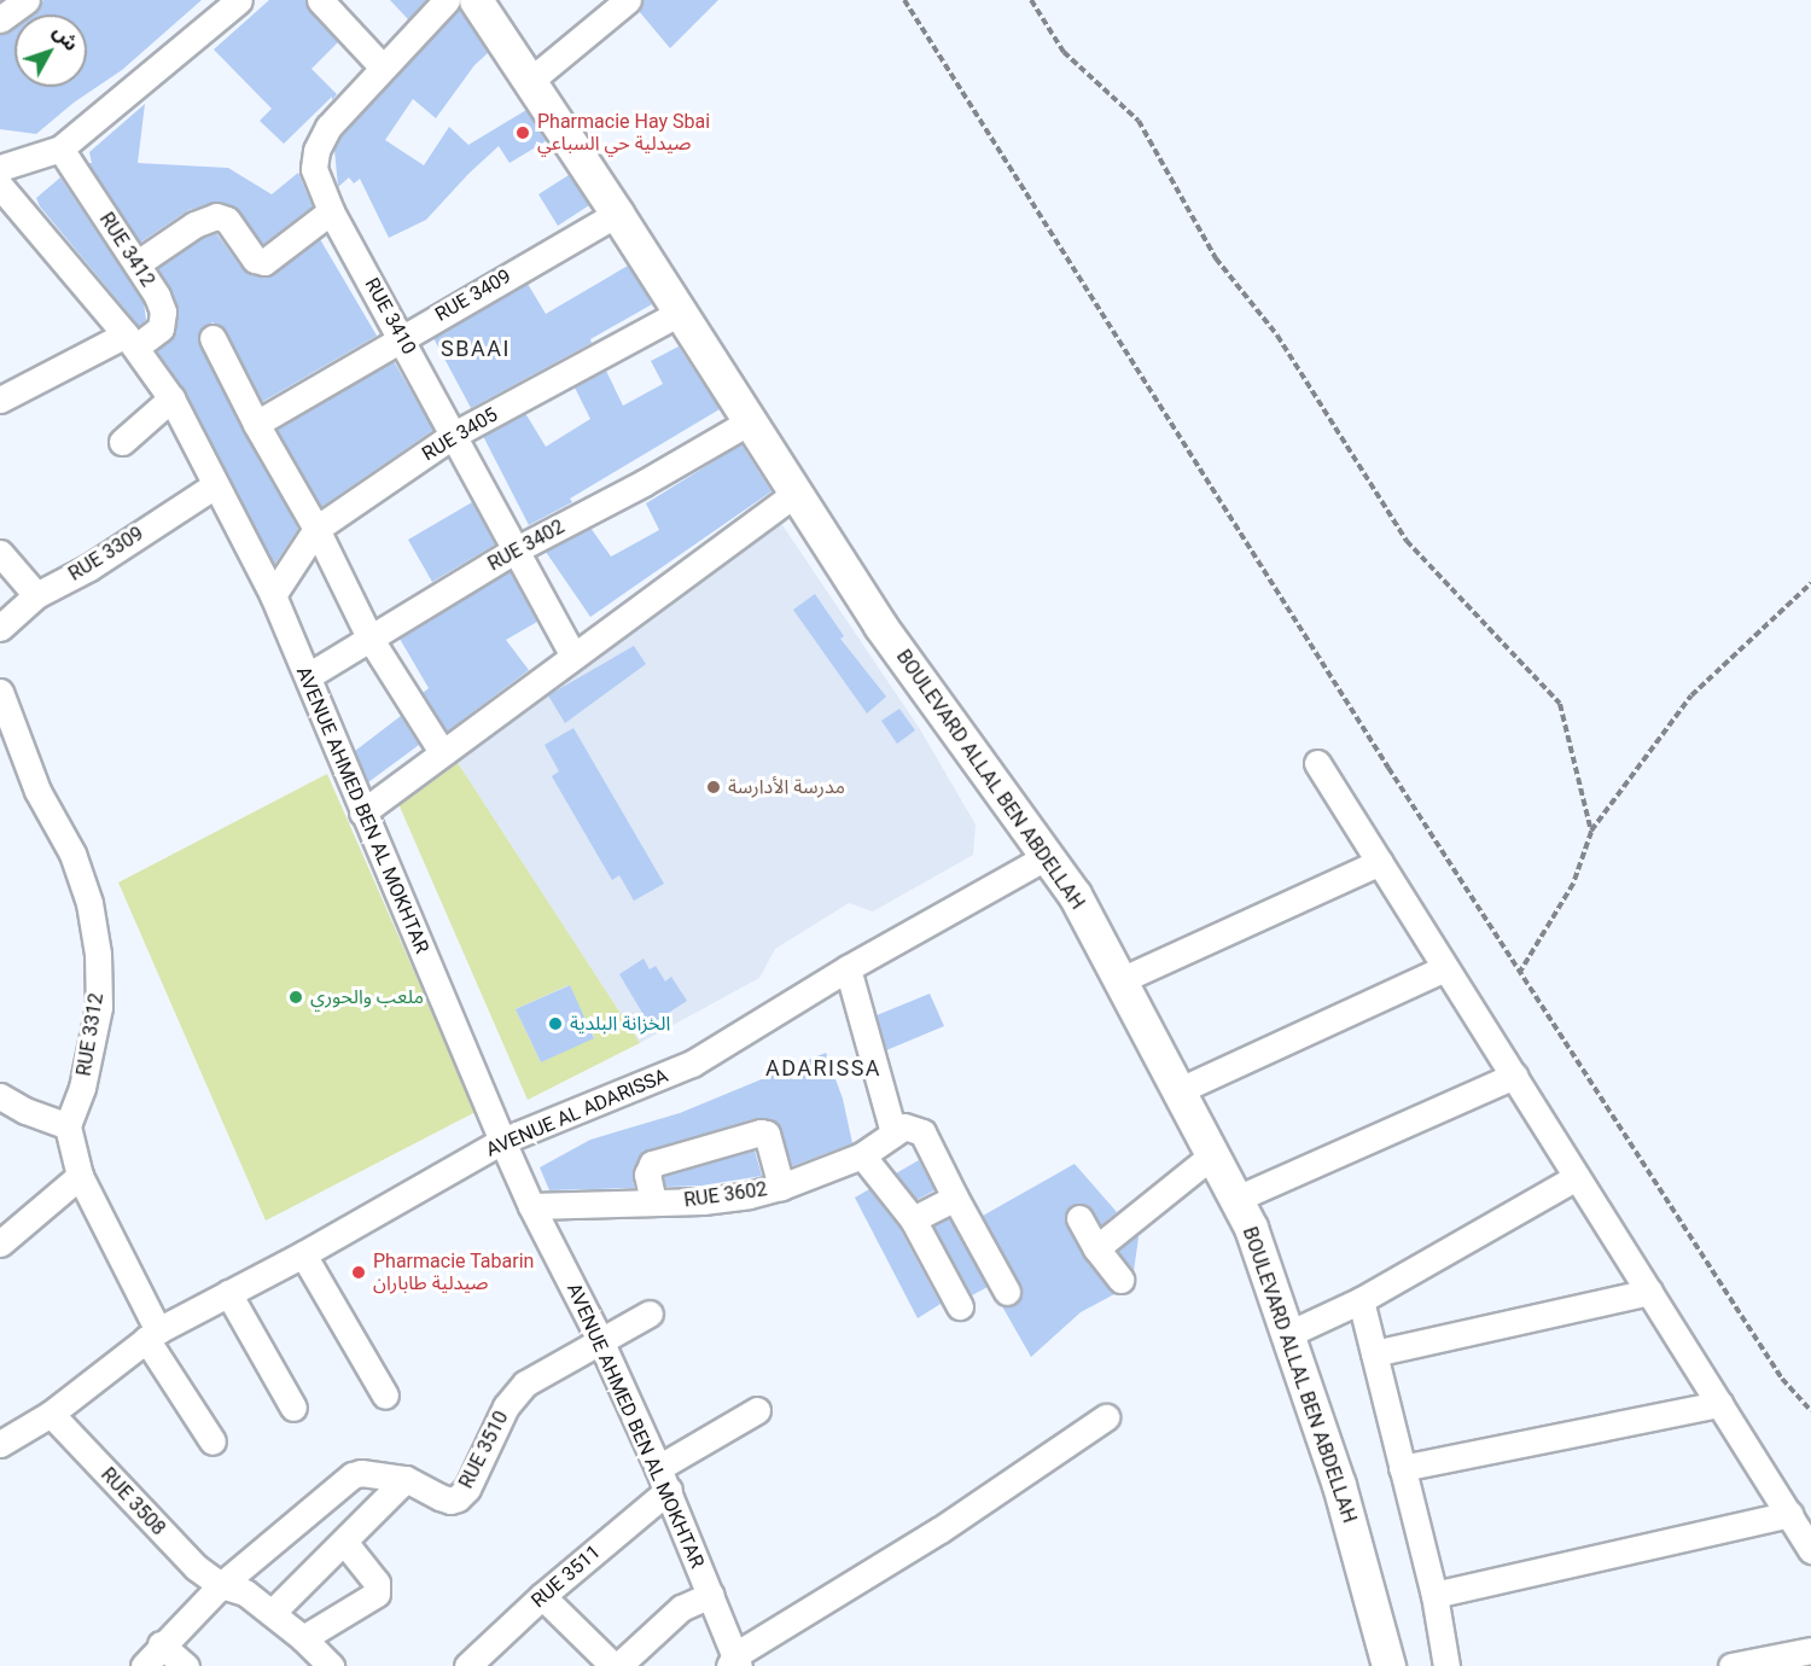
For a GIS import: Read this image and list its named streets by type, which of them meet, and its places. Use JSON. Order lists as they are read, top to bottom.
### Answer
{
  "streets": {
    "street": [
      "RUE 3412",
      "RUE 3409",
      "RUE 3410",
      "RUE 3405",
      "RUE 3402",
      "RUE 3309",
      "BOULEVARD ALLAL BEN ABDELLAH",
      "AVENUE AHMED BEN AL MOKHTAR",
      "RUE 3312",
      "AVENUE AL ADARISSA",
      "RUE 3602",
      "RUE 3510",
      "RUE 3508",
      "RUE 3511"
    ]
  },
  "crossings": [
    ["RUE 3412", "AVENUE AHMED BEN AL MOKHTAR"],
    ["RUE 3409", "RUE 3410"],
    ["RUE 3409", "BOULEVARD ALLAL BEN ABDELLAH"],
    ["RUE 3410", "RUE 3405"],
    ["RUE 3410", "RUE 3402"],
    ["RUE 3405", "BOULEVARD ALLAL BEN ABDELLAH"],
    ["RUE 3405", "AVENUE AHMED BEN AL MOKHTAR"],
    ["RUE 3402", "BOULEVARD ALLAL BEN ABDELLAH"],
    ["RUE 3402", "AVENUE AHMED BEN AL MOKHTAR"],
    ["RUE 3309", "AVENUE AHMED BEN AL MOKHTAR"],
    ["BOULEVARD ALLAL BEN ABDELLAH", "AVENUE AL ADARISSA"],
    ["AVENUE AHMED BEN AL MOKHTAR", "AVENUE AL ADARISSA"],
    ["AVENUE AHMED BEN AL MOKHTAR", "RUE 3602"],
    ["AVENUE AHMED BEN AL MOKHTAR", "RUE 3510"],
    ["AVENUE AHMED BEN AL MOKHTAR", "RUE 3511"],
    ["AVENUE AL ADARISSA", "RUE 3508"],
    ["RUE 3510", "RUE 3508"]
  ],
  "districts": ["SBAAI", "ADARISSA"],
  "places": [
    "Pharmacie Hay Sbai صيدلية حي السباعي",
    "مدرسة الأدارسة",
    "ملعب والحوري",
    "الخزانة البلدية",
    "Pharmacie Tabarin صيدلية طاباران"
  ],
  "north": "top right"
}
